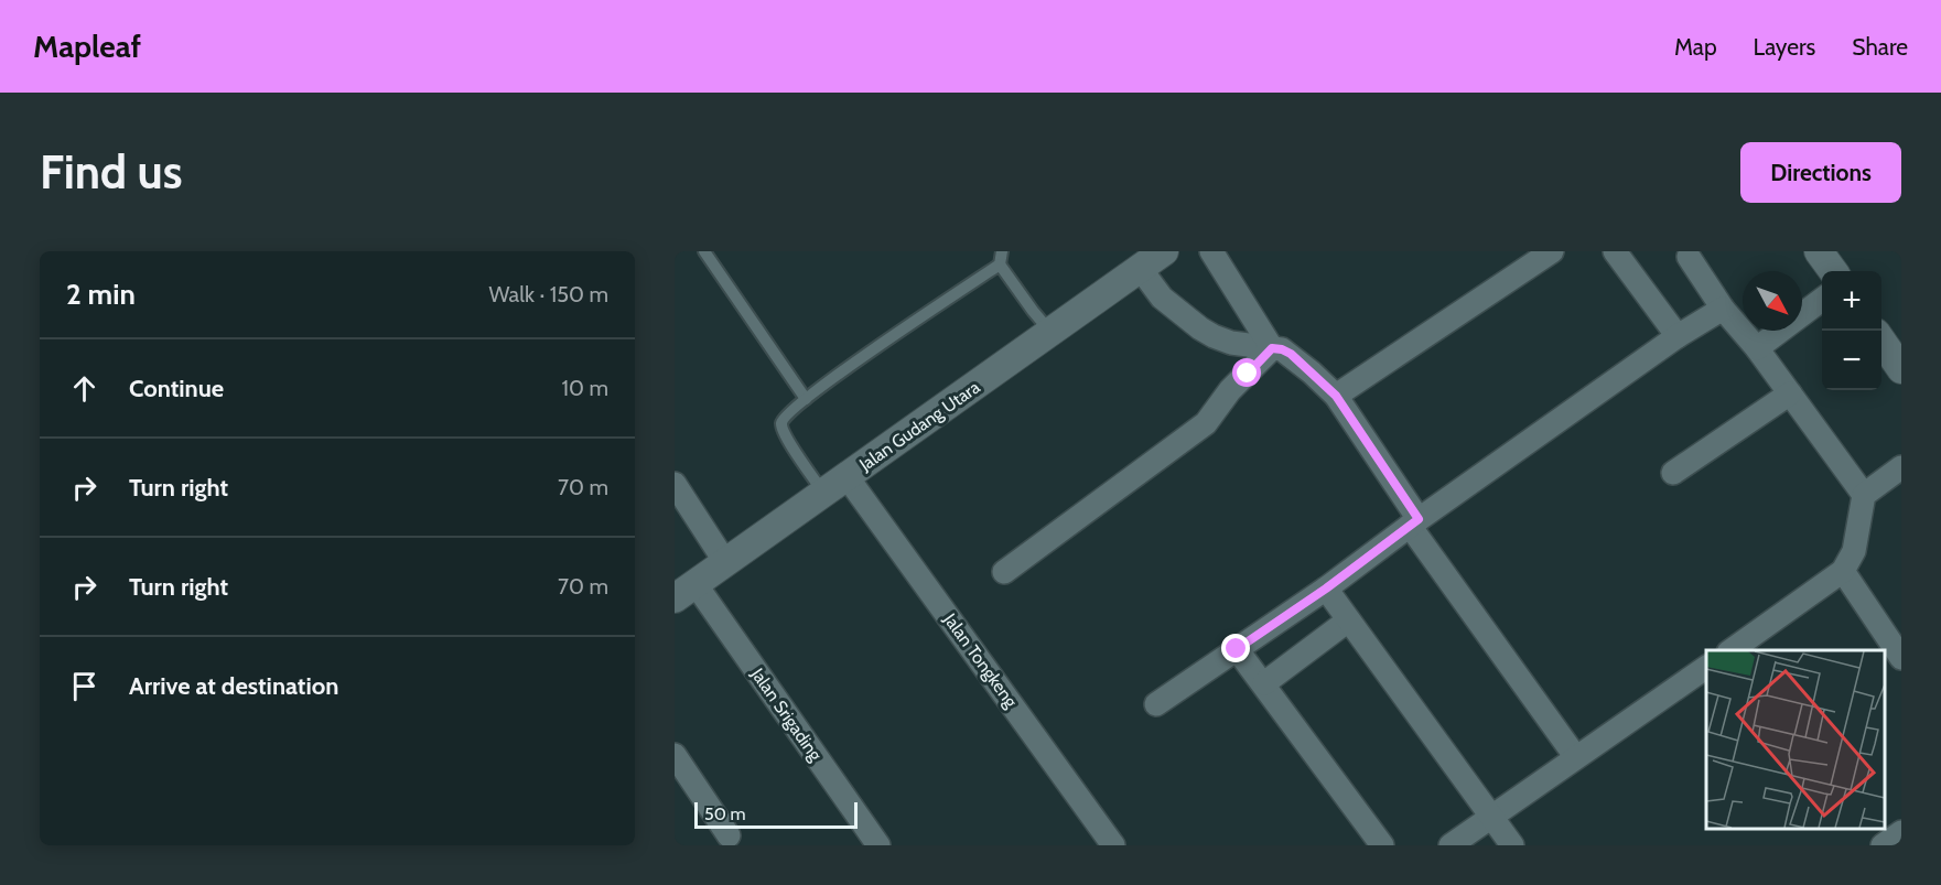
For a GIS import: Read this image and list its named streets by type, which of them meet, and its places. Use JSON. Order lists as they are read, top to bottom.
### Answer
{
  "streets": {
    "street": ["Jalan Gudang Utara", "Jalan Tongkeng", "Jalan Srigading"]
  },
  "crossings": [
    ["Jalan Gudang Utara", "Jalan Tongkeng"],
    ["Jalan Gudang Utara", "Jalan Srigading"]
  ],
  "scale_bar": "50 m",
  "north": "bottom right",
  "page": {
    "header": "Mapleaf",
    "nav": ["Map", "Layers", "Share"],
    "buttons": "Directions",
    "title": "Find us",
    "heading": ["2 min", "Walk · 150 m"],
    "map_buttons": ["+", "−"],
    "list": [
      ["Continue", "10 m"],
      ["Turn right", "70 m"],
      ["Turn right", "70 m"],
      "Arrive at destination"
    ],
    "scale": "50 m"
  }
}
